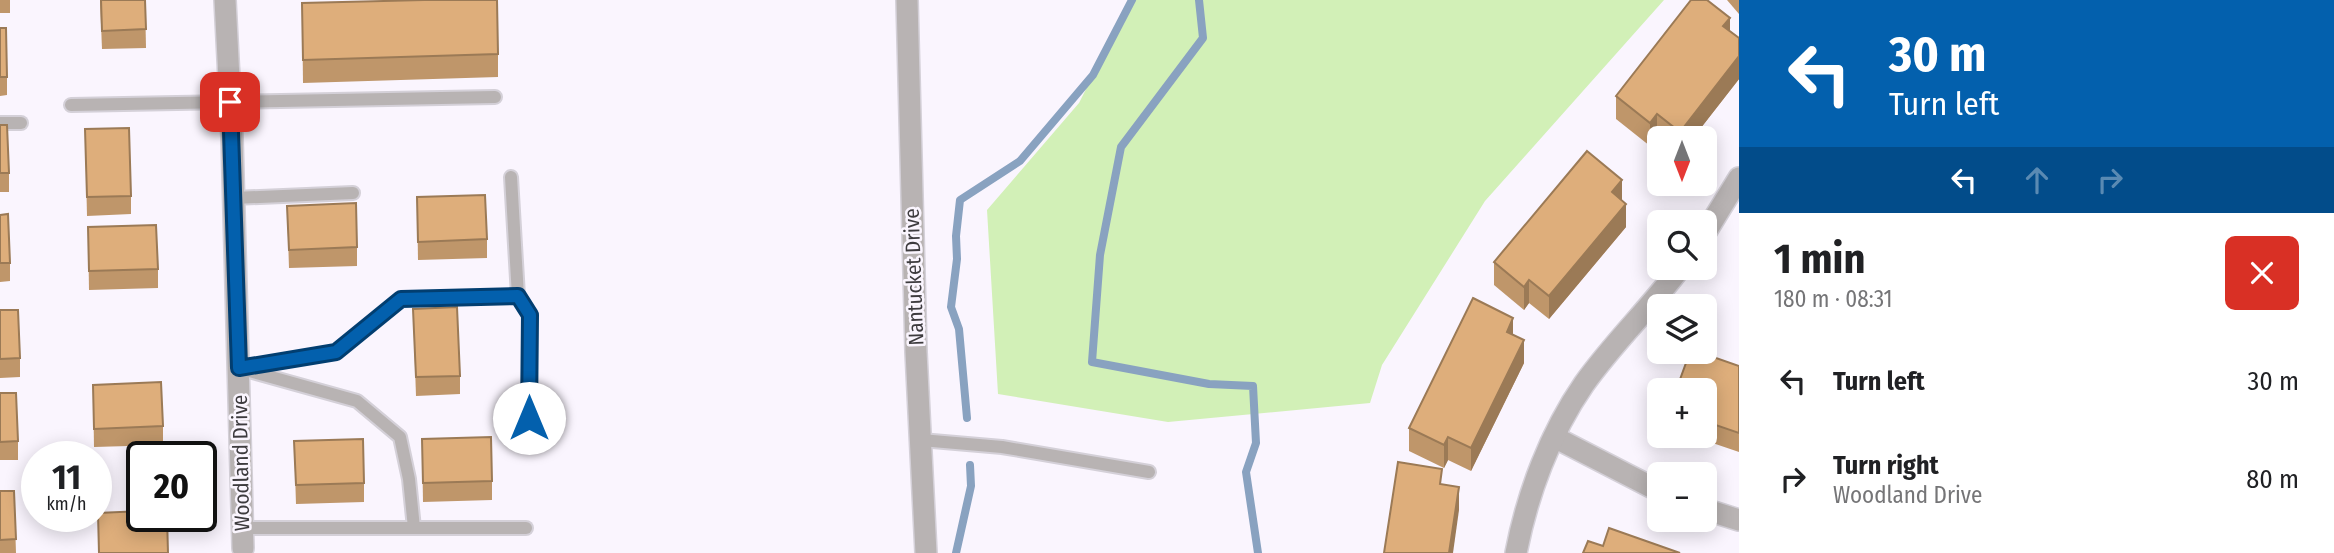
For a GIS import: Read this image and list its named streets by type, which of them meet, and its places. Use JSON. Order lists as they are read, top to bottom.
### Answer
{
  "streets": {
    "street": ["Nantucket Drive", "Woodland Drive"]
  },
  "north": "bottom",
  "page": {
    "turn": ["30 m", "Turn left"],
    "map_buttons": ["+", "−"],
    "heading": ["1 min", "180 m · 08:31"],
    "list": [
      {
        "name": "Turn left",
        "value": "30 m"
      },
      {
        "name": "Turn right",
        "note": "Woodland Drive",
        "value": "80 m"
      }
    ],
    "speed": "11 km/h",
    "limit": "20"
  }
}
